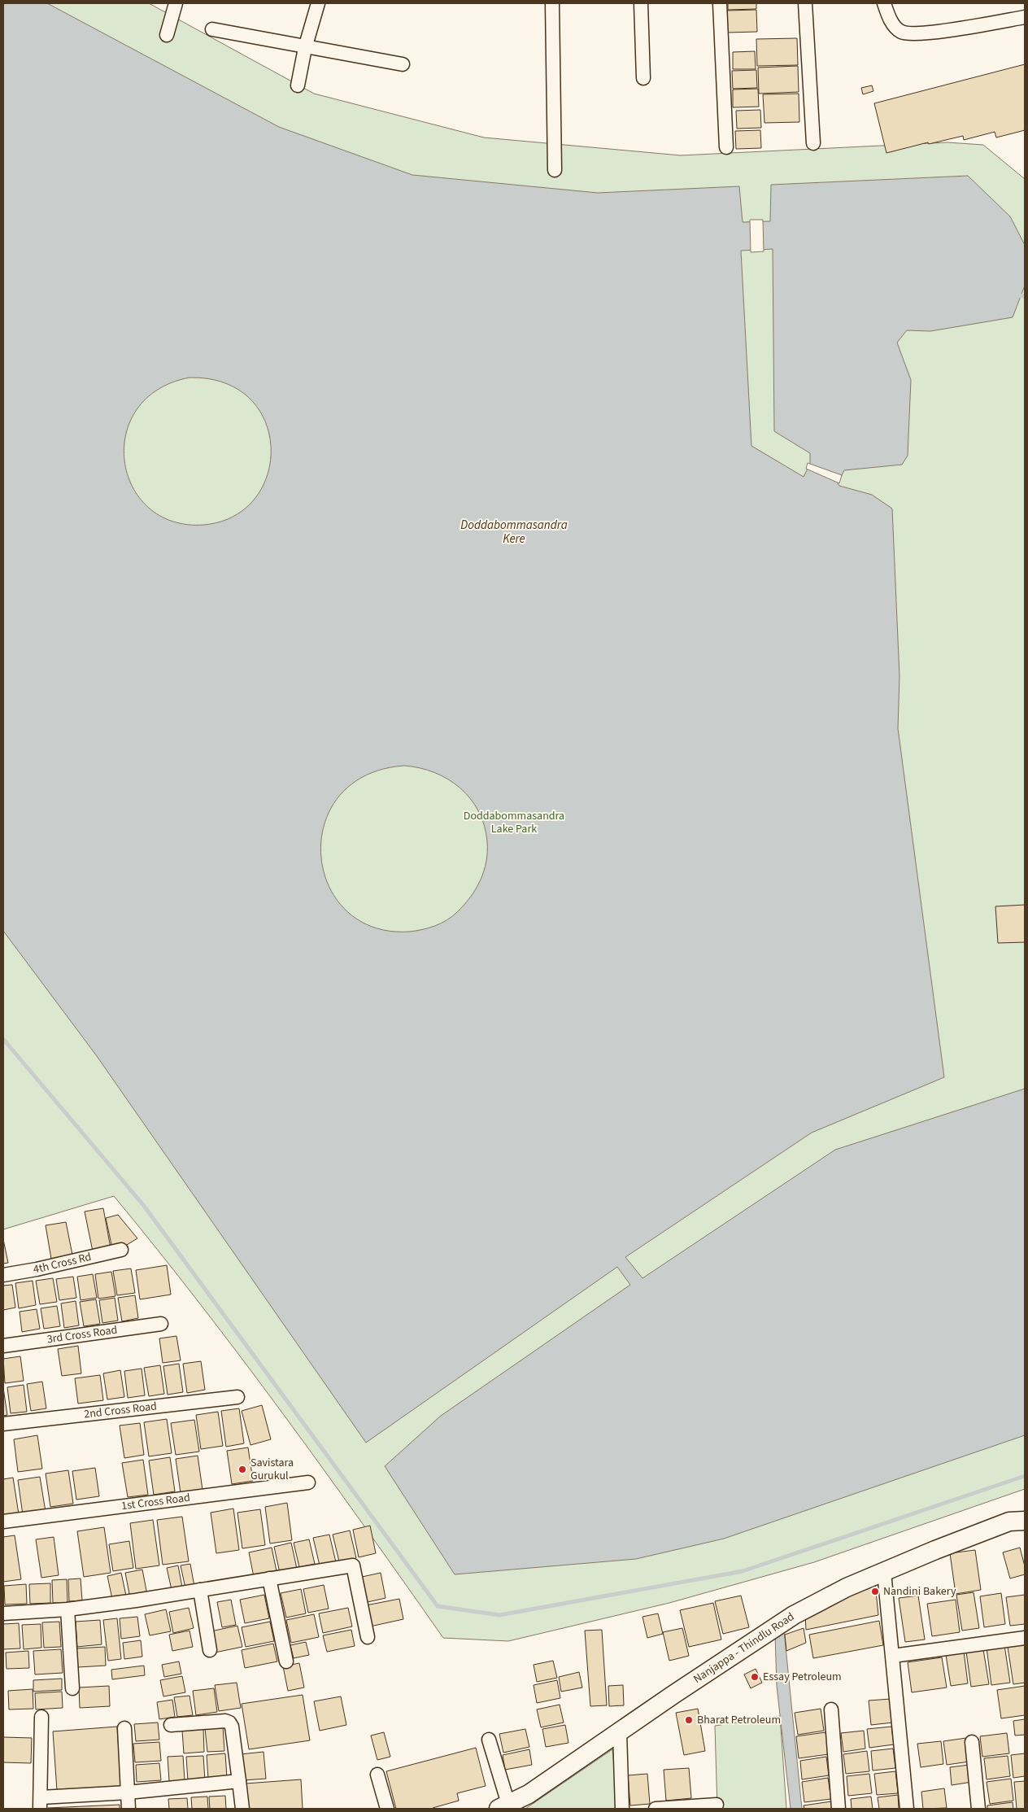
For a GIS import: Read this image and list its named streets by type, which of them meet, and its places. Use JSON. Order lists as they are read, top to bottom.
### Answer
{
  "streets": {
    "main road": ["Nanjappa - Thindlu Road"],
    "street": [
      "4th Cross Rd",
      "3rd Cross Road",
      "2nd Cross Road",
      "1st Cross Road"
    ]
  },
  "water": ["Doddabommasandra Kere"],
  "parks": ["Doddabommasandra Lake Park"],
  "places": [
    "Savistara Gurukul",
    "Nandini Bakery",
    "Essay Petroleum",
    "Bharat Petroleum"
  ]
}
